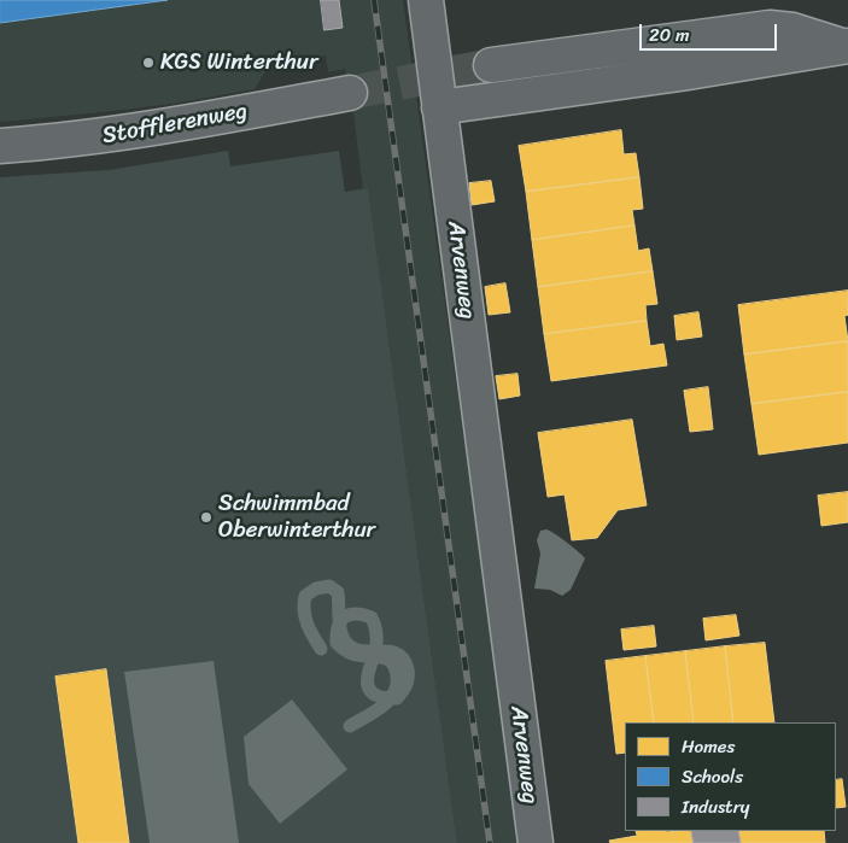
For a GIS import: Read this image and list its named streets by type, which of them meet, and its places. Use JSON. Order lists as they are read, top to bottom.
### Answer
{
  "streets": {
    "street": ["Stofflerenweg", "Arvenweg"]
  },
  "places": ["KGS Winterthur", "Schwimmbad Oberwinterthur"],
  "legend": ["Homes", "Schools", "Industry"],
  "scale_bar": "20 m"
}
